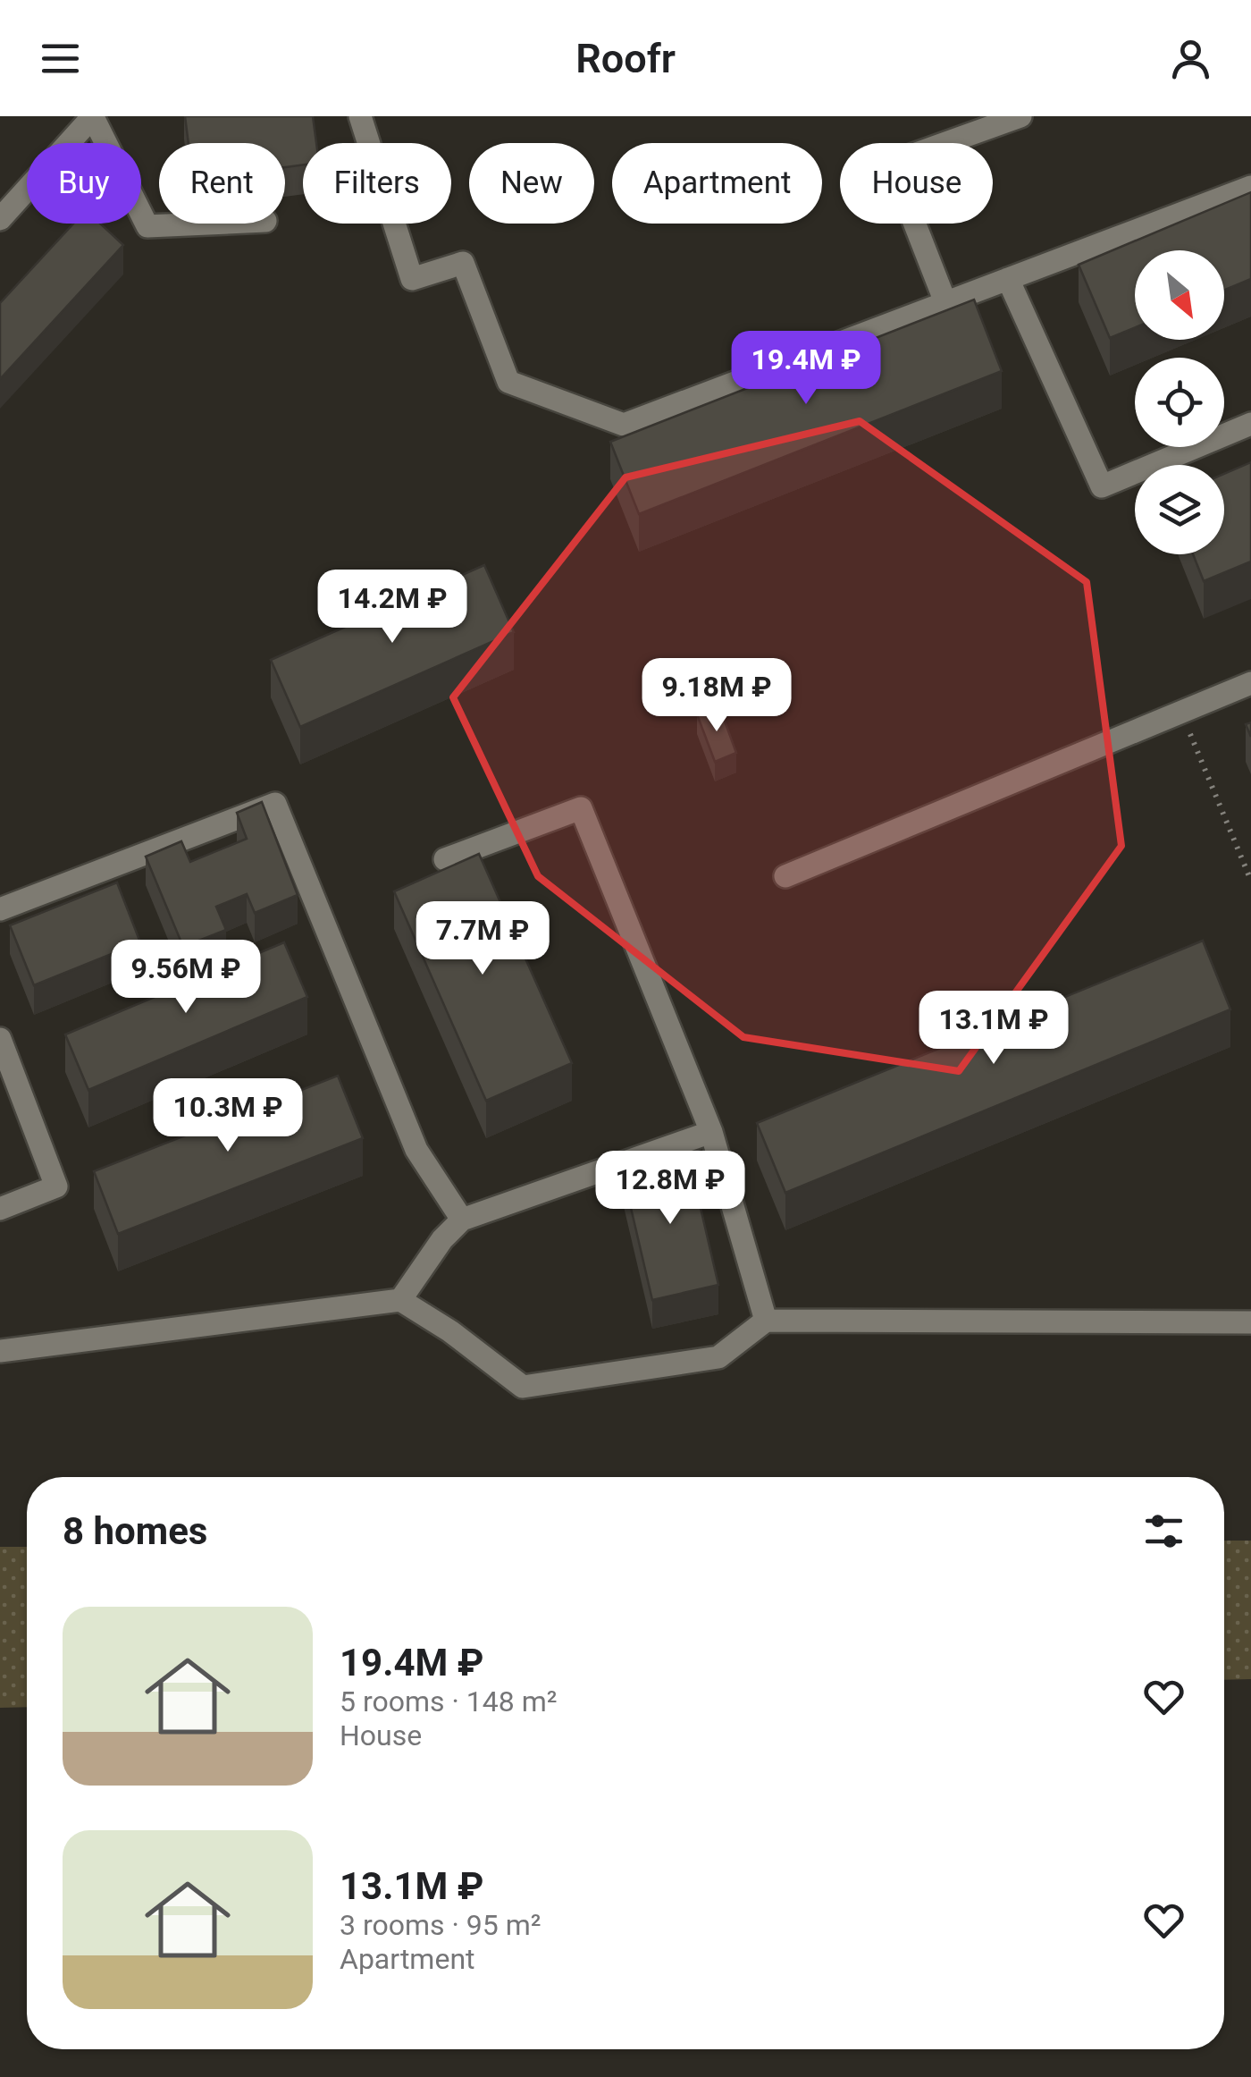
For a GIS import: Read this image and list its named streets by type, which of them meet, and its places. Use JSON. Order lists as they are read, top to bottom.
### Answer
{
  "north": "bottom right",
  "page": {
    "header": "Roofr",
    "chip": [
      "Buy",
      "Rent",
      "Filters",
      "New",
      "Apartment",
      "House"
    ],
    "price": [
      "19.4M ₽",
      "14.2M ₽",
      "9.18M ₽",
      "7.7M ₽",
      "9.56M ₽",
      "13.1M ₽",
      "10.3M ₽",
      "12.8M ₽"
    ],
    "heading": "8 homes",
    "list": [
      {
        "name": "19.4M ₽",
        "note": "5 rooms · 148 m² · House"
      },
      {
        "name": "13.1M ₽",
        "note": "3 rooms · 95 m² · Apartment"
      }
    ]
  }
}
